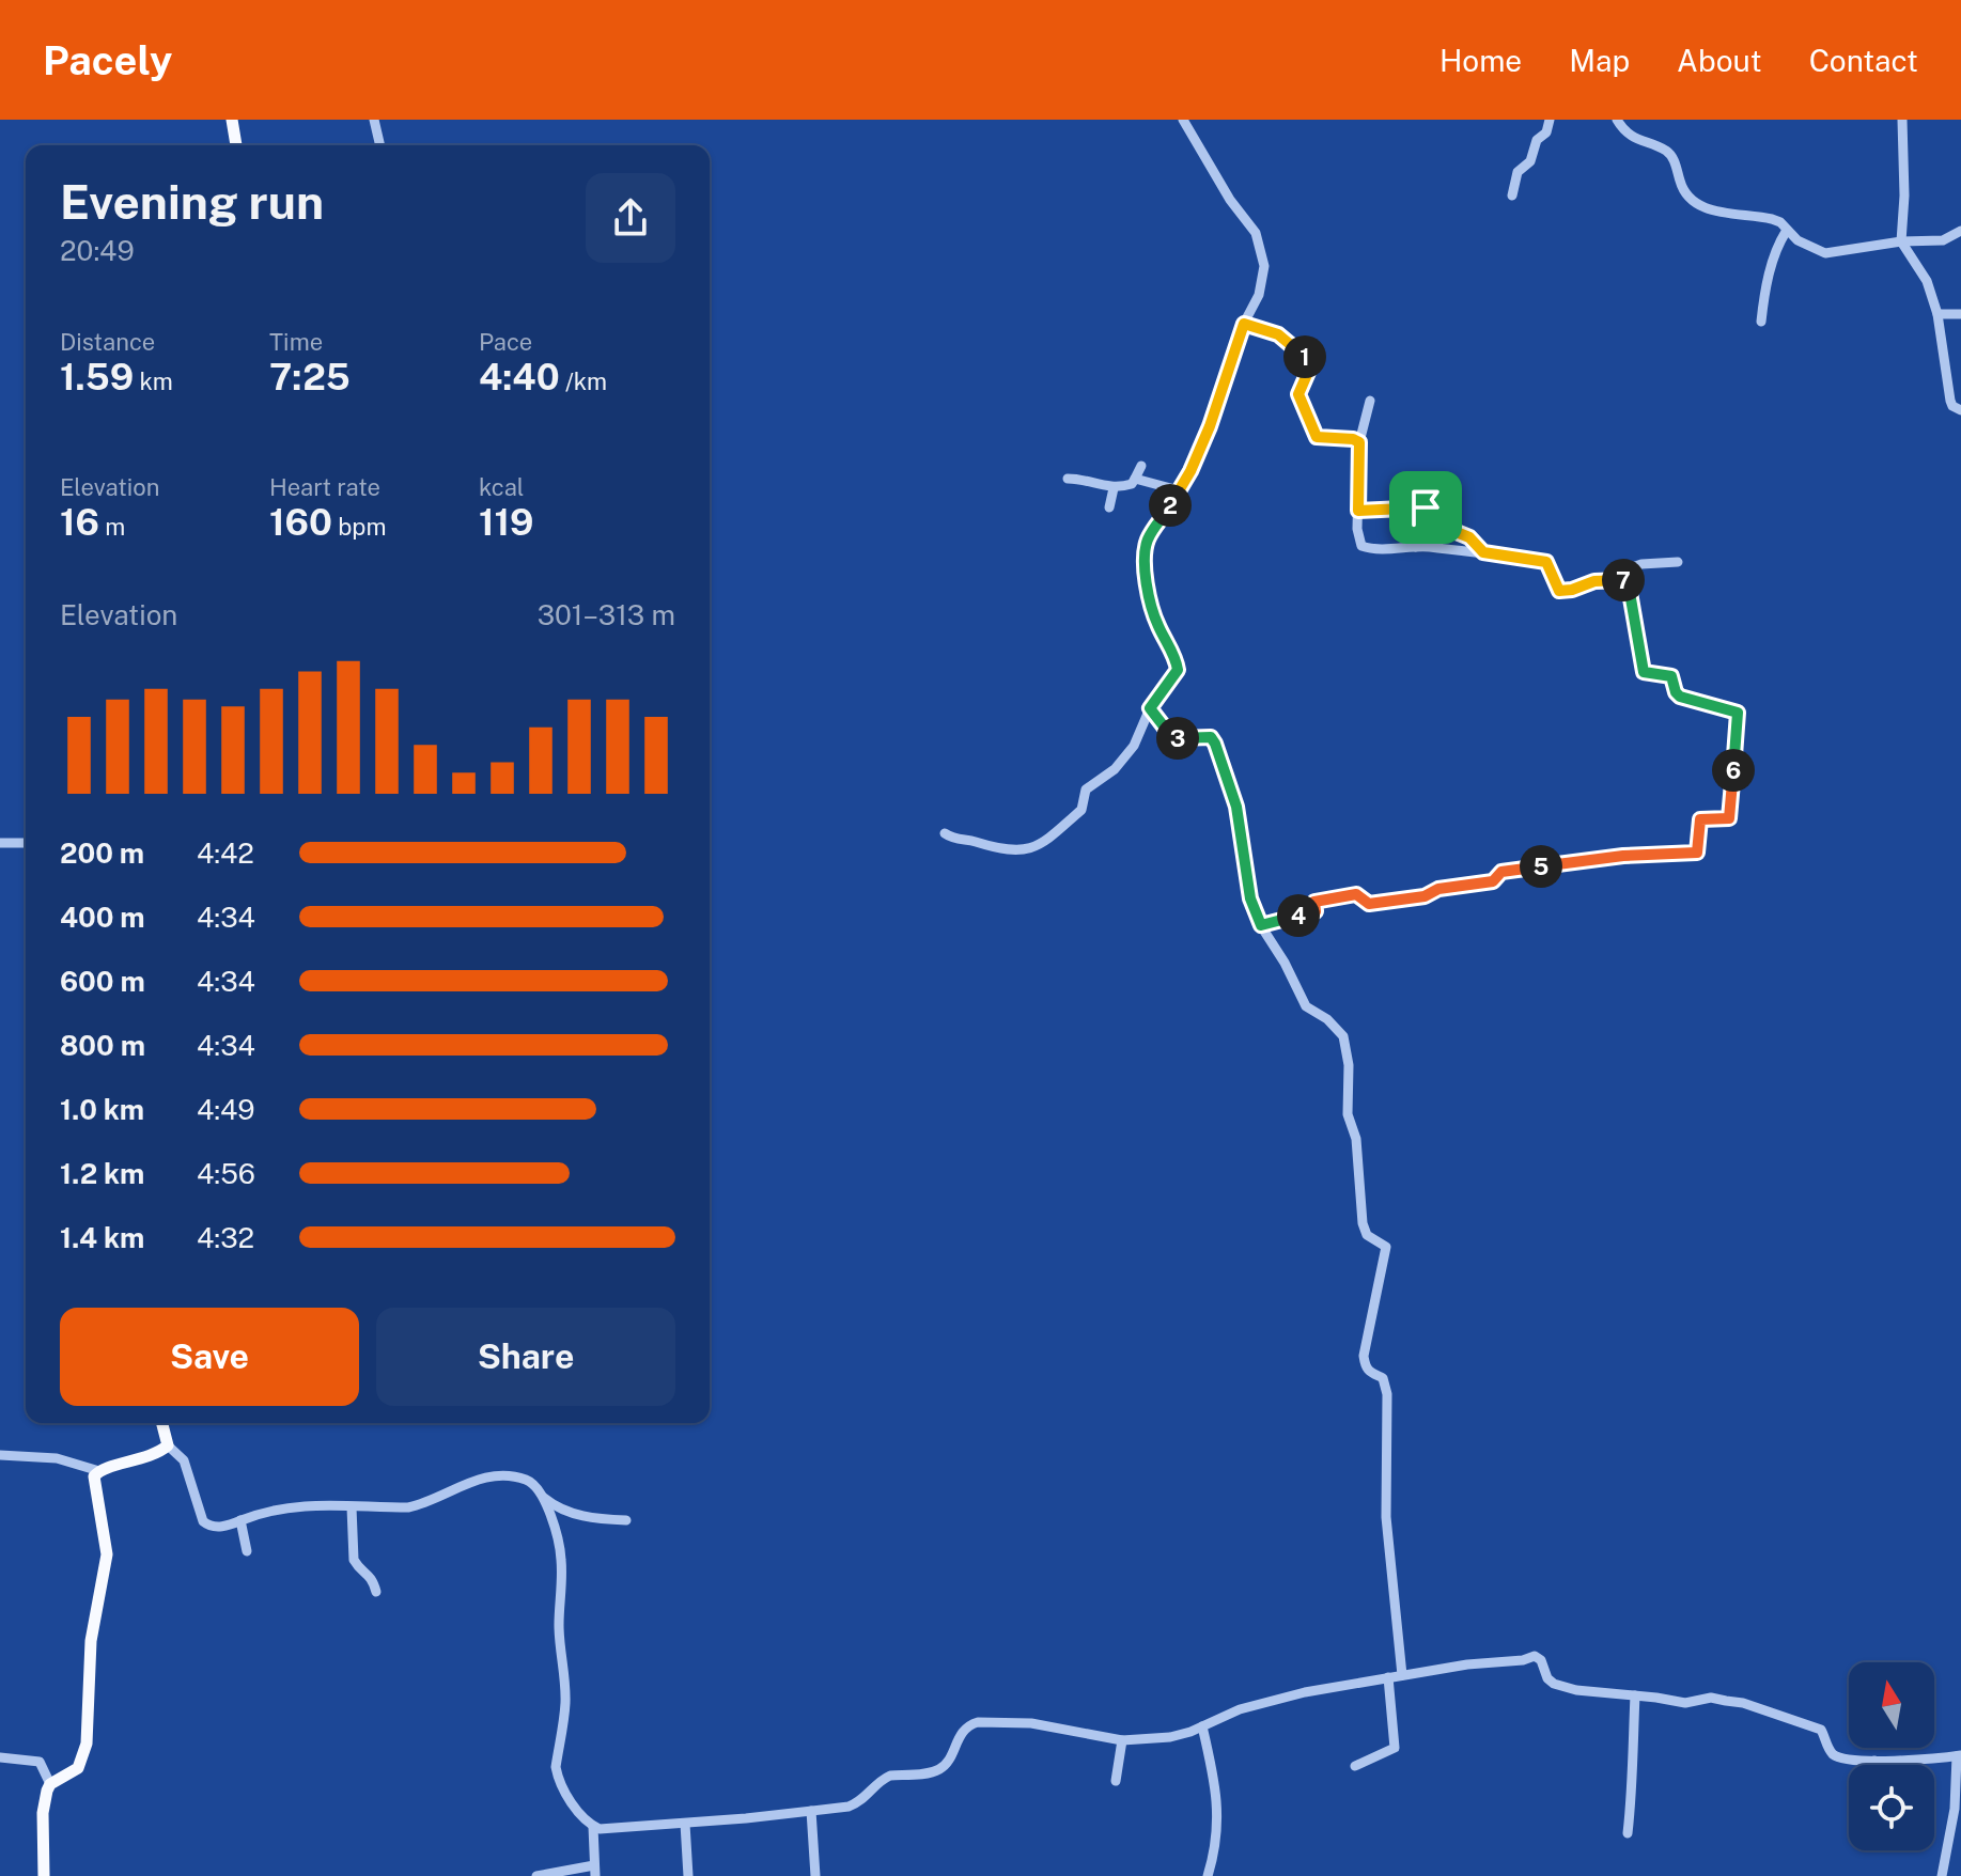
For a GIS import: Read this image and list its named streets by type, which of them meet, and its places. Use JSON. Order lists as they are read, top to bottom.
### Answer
{
  "north": "top",
  "page": {
    "header": "Pacely",
    "nav": [
      "Home",
      "Map",
      "About",
      "Contact"
    ],
    "heading": ["Evening run", "20:49"],
    "stats": [
      ["Distance", "1.59 km"],
      ["Time", "7:25"],
      ["Pace", "4:40 /km"],
      ["Elevation", "16 m"],
      ["Heart rate", "160 bpm"],
      ["kcal", "119"]
    ],
    "pins": [
      "1",
      "2",
      "7",
      "3",
      "6",
      "5",
      "4"
    ],
    "chart": ["Elevation", "301–313 m"],
    "list": [
      {
        "name": "200 m",
        "note": "4:42"
      },
      {
        "name": "400 m",
        "note": "4:34"
      },
      {
        "name": "600 m",
        "note": "4:34"
      },
      {
        "name": "800 m",
        "note": "4:34"
      },
      {
        "name": "1.0 km",
        "note": "4:49"
      },
      {
        "name": "1.2 km",
        "note": "4:56"
      },
      {
        "name": "1.4 km",
        "note": "4:32"
      }
    ],
    "buttons": ["Save", "Share"]
  }
}
